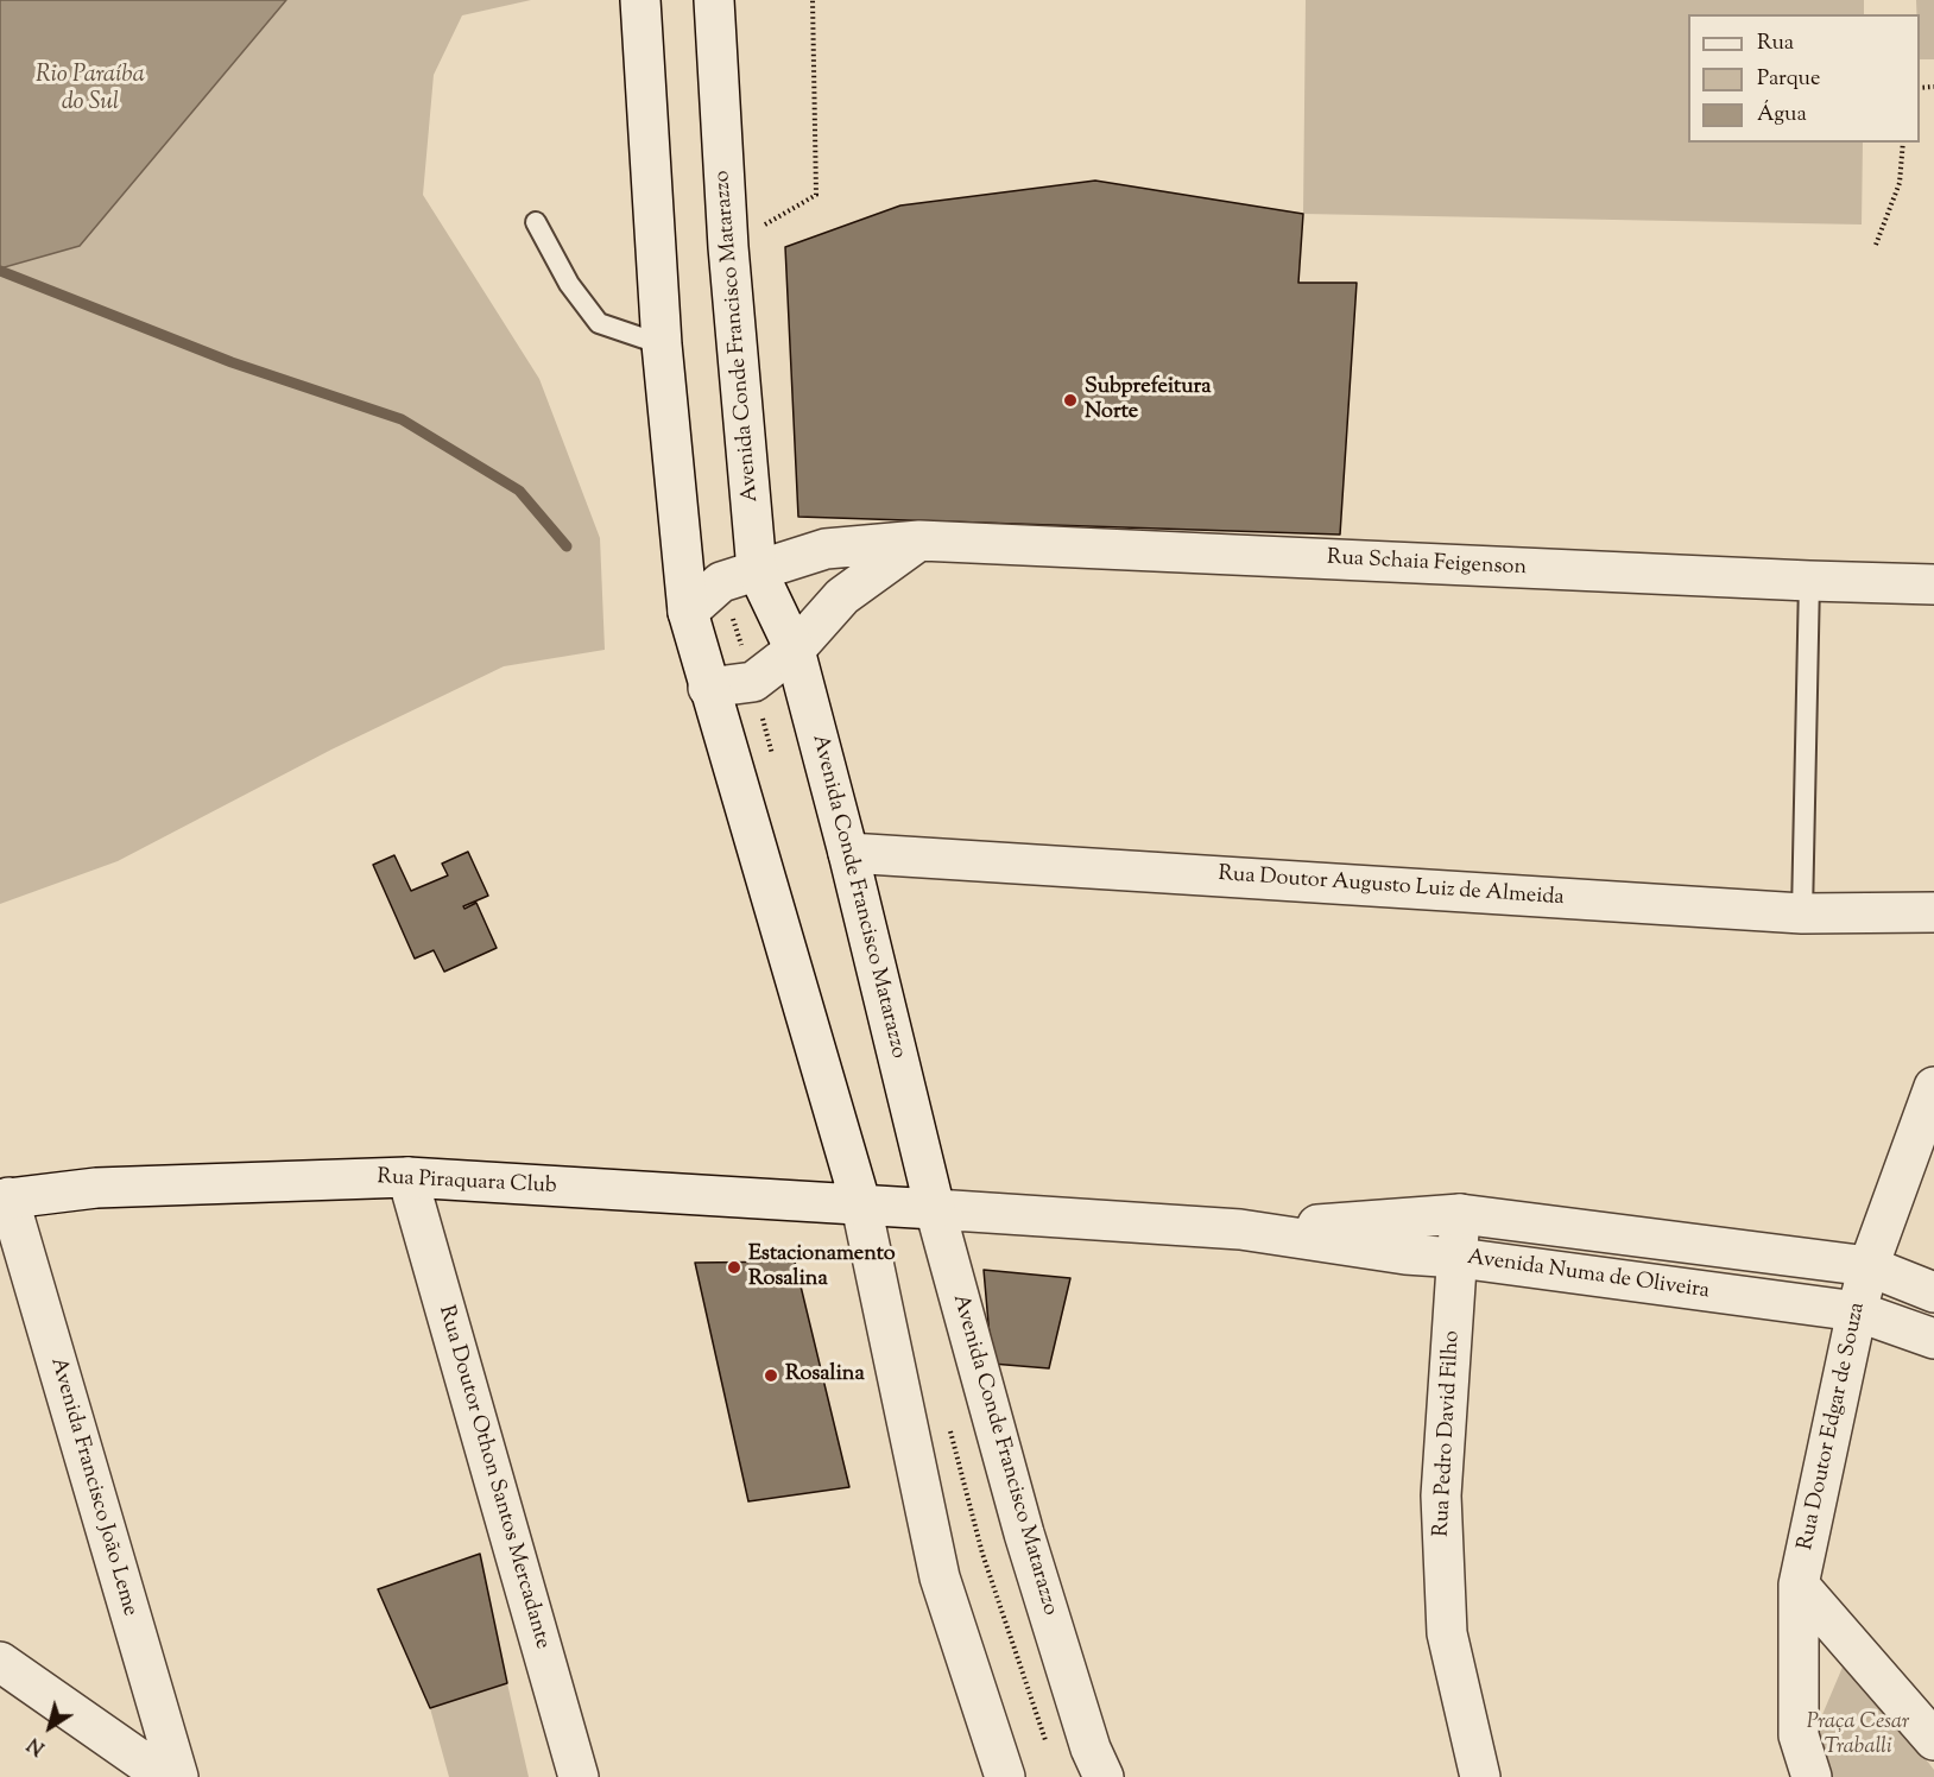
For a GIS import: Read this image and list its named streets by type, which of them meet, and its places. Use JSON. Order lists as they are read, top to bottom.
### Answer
{
  "streets": {
    "street": [
      "Avenida Conde Francisco Matarazzo",
      "Rua Schaia Feigenson",
      "Rua Doutor Augusto Luiz de Almeida",
      "Rua Piraquara Club",
      "Avenida Numa de Oliveira",
      "Rua Doutor Edgar de Souza",
      "Rua Pedro David Filho",
      "Rua Doutor Othon Santos Mercadante",
      "Avenida Francisco João Leme"
    ]
  },
  "crossings": [
    ["Avenida Conde Francisco Matarazzo", "Rua Schaia Feigenson"],
    ["Avenida Conde Francisco Matarazzo", "Rua Doutor Augusto Luiz de Almeida"],
    ["Avenida Conde Francisco Matarazzo", "Rua Piraquara Club"],
    ["Avenida Conde Francisco Matarazzo", "Avenida Numa de Oliveira"],
    ["Rua Piraquara Club", "Avenida Numa de Oliveira"],
    ["Rua Piraquara Club", "Rua Doutor Othon Santos Mercadante"],
    ["Rua Piraquara Club", "Avenida Francisco João Leme"],
    ["Avenida Numa de Oliveira", "Rua Doutor Edgar de Souza"],
    ["Avenida Numa de Oliveira", "Rua Pedro David Filho"]
  ],
  "water": ["Rio Paraíba do Sul"],
  "parks": ["Praça Cesar Traballi"],
  "places": ["Subprefeitura Norte", "Estacionamento Rosalina", "Rosalina"],
  "legend": ["Rua", "Parque", "Água"],
  "north": "bottom left"
}
